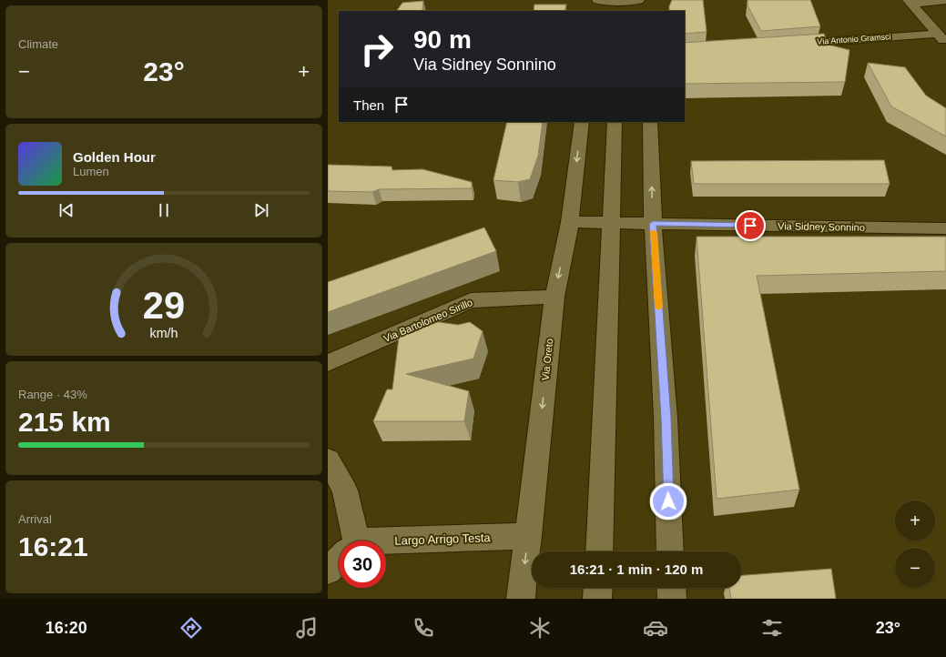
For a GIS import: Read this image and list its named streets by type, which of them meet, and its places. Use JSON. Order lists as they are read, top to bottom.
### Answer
{
  "streets": {
    "street": [
      "Via Antonio Gramsci",
      "Via Sidney Sonnino",
      "Via Bartolomeo Sirillo",
      "Via Oreto",
      "Largo Arrigo Testa"
    ]
  },
  "crossings": [
    ["Via Sidney Sonnino", "Via Oreto"],
    ["Via Bartolomeo Sirillo", "Via Oreto"],
    ["Via Oreto", "Largo Arrigo Testa"]
  ],
  "page": {
    "tile": [
      "Climate",
      ["Range · 43%", "215 km"],
      ["Arrival", "16:21"]
    ],
    "turn": ["90 m", "Via Sidney Sonnino"],
    "heat": ["−", "23°", "+"],
    "then": "Then",
    "song": ["Golden Hour", "Lumen"],
    "map_buttons": ["+", "−"],
    "limit": "30",
    "trip": "16:21 · 1 min · 120 m",
    "tabs": ["16:20", "23°"],
    "gauge": ["29", "km/h"]
  }
}
